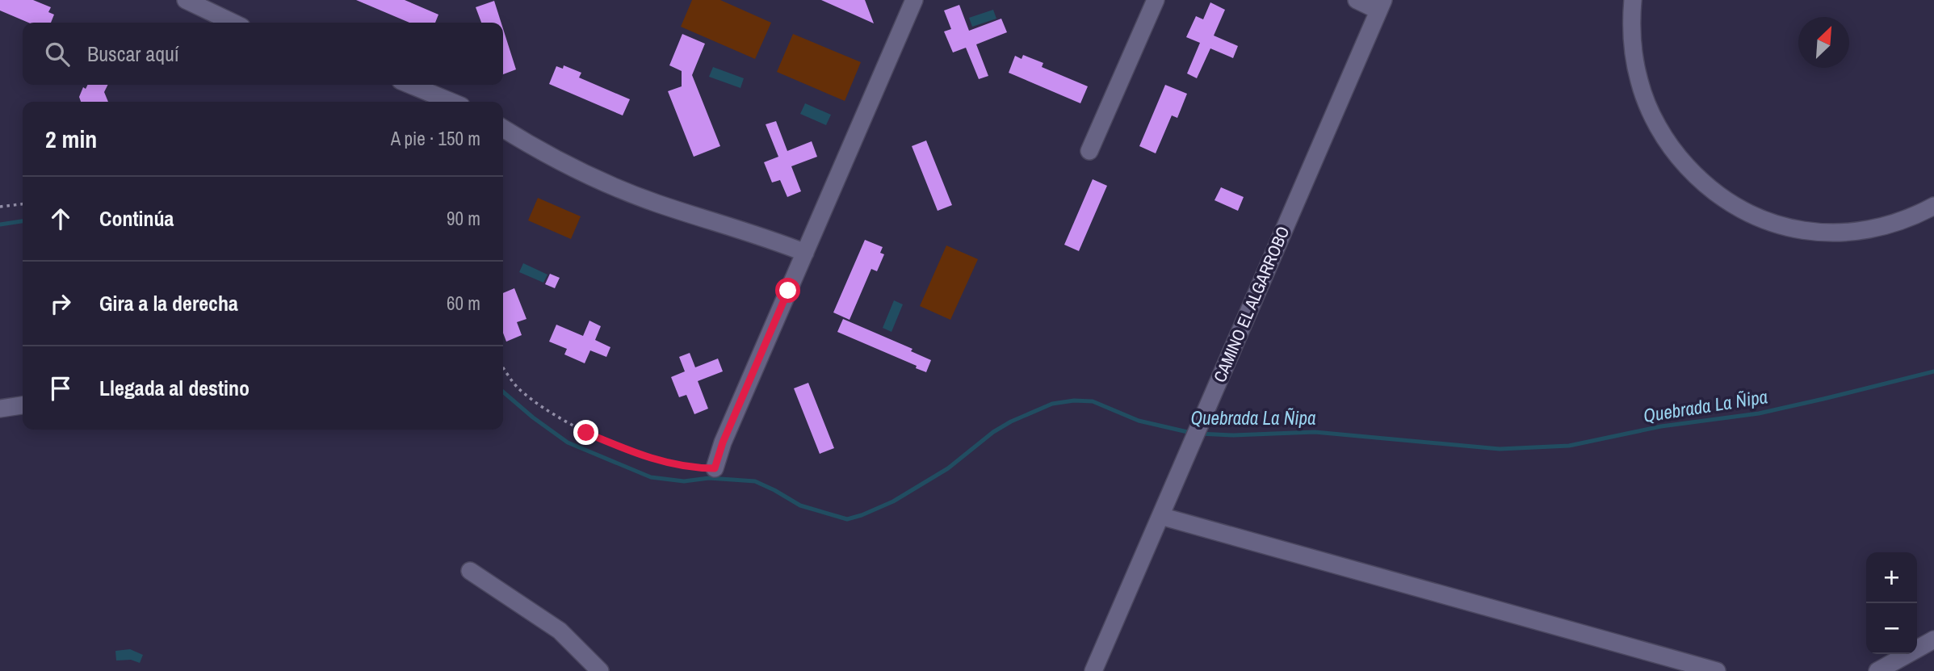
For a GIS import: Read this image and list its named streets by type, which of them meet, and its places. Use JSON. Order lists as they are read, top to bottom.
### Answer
{
  "streets": {
    "street": ["CAMINO EL ALGARROBO"]
  },
  "water": ["Quebrada La Ñipa"],
  "north": "top right",
  "page": {
    "search": "Buscar aquí",
    "heading": ["2 min", "A pie · 150 m"],
    "list": [
      ["Continúa", "90 m"],
      ["Gira a la derecha", "60 m"],
      "Llegada al destino"
    ],
    "map_buttons": ["+", "−"]
  }
}
